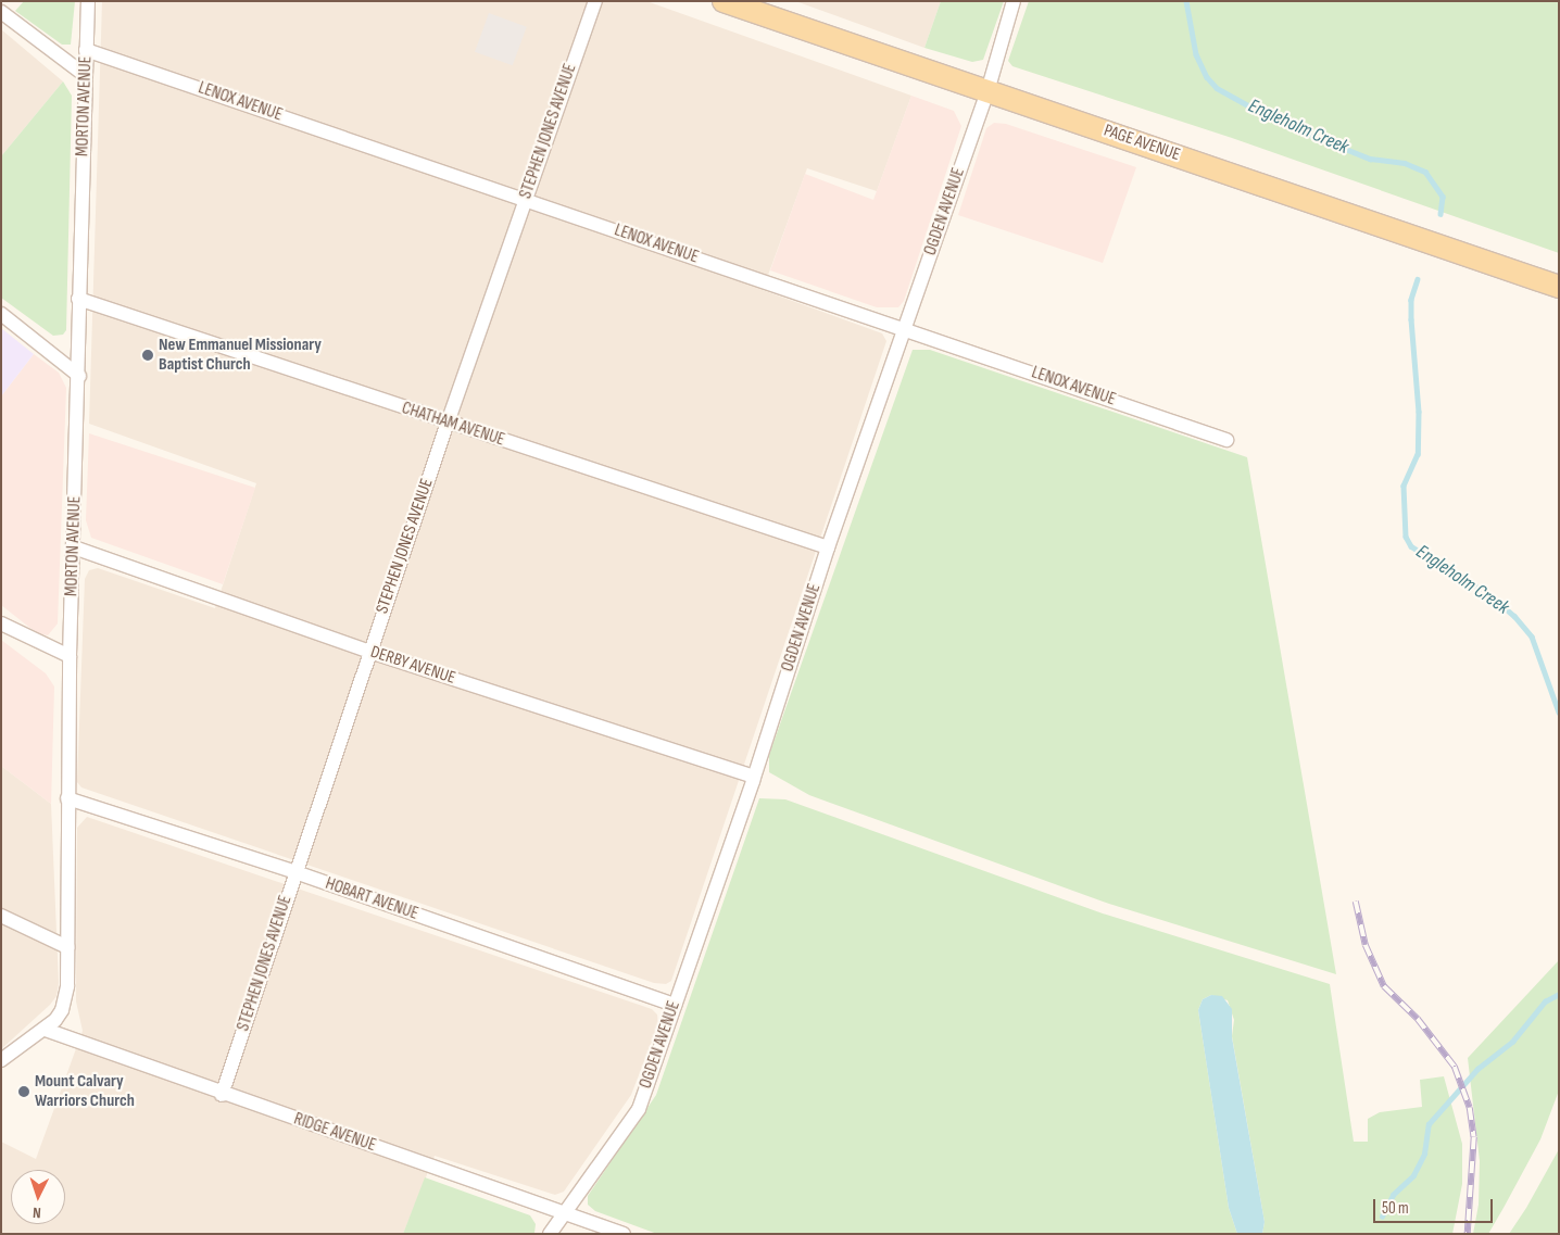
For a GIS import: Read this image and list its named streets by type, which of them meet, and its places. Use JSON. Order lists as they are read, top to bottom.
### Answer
{
  "streets": {
    "main road": ["PAGE AVENUE"],
    "street": [
      "LENOX AVENUE",
      "MORTON AVENUE",
      "STEPHEN JONES AVENUE",
      "OGDEN AVENUE",
      "CHATHAM AVENUE",
      "DERBY AVENUE",
      "HOBART AVENUE",
      "RIDGE AVENUE"
    ]
  },
  "crossings": [
    ["LENOX AVENUE", "MORTON AVENUE"],
    ["LENOX AVENUE", "STEPHEN JONES AVENUE"],
    ["LENOX AVENUE", "OGDEN AVENUE"],
    ["MORTON AVENUE", "CHATHAM AVENUE"],
    ["MORTON AVENUE", "DERBY AVENUE"],
    ["MORTON AVENUE", "HOBART AVENUE"],
    ["MORTON AVENUE", "RIDGE AVENUE"],
    ["STEPHEN JONES AVENUE", "CHATHAM AVENUE"],
    ["STEPHEN JONES AVENUE", "DERBY AVENUE"],
    ["STEPHEN JONES AVENUE", "HOBART AVENUE"],
    ["STEPHEN JONES AVENUE", "RIDGE AVENUE"],
    ["PAGE AVENUE", "OGDEN AVENUE"],
    ["OGDEN AVENUE", "CHATHAM AVENUE"],
    ["OGDEN AVENUE", "DERBY AVENUE"],
    ["OGDEN AVENUE", "HOBART AVENUE"],
    ["OGDEN AVENUE", "RIDGE AVENUE"]
  ],
  "water": ["Engleholm Creek"],
  "places": ["New Emmanuel Missionary Baptist Church", "Mount Calvary Warriors Church"],
  "scale_bar": "50 m",
  "north": "bottom"
}
